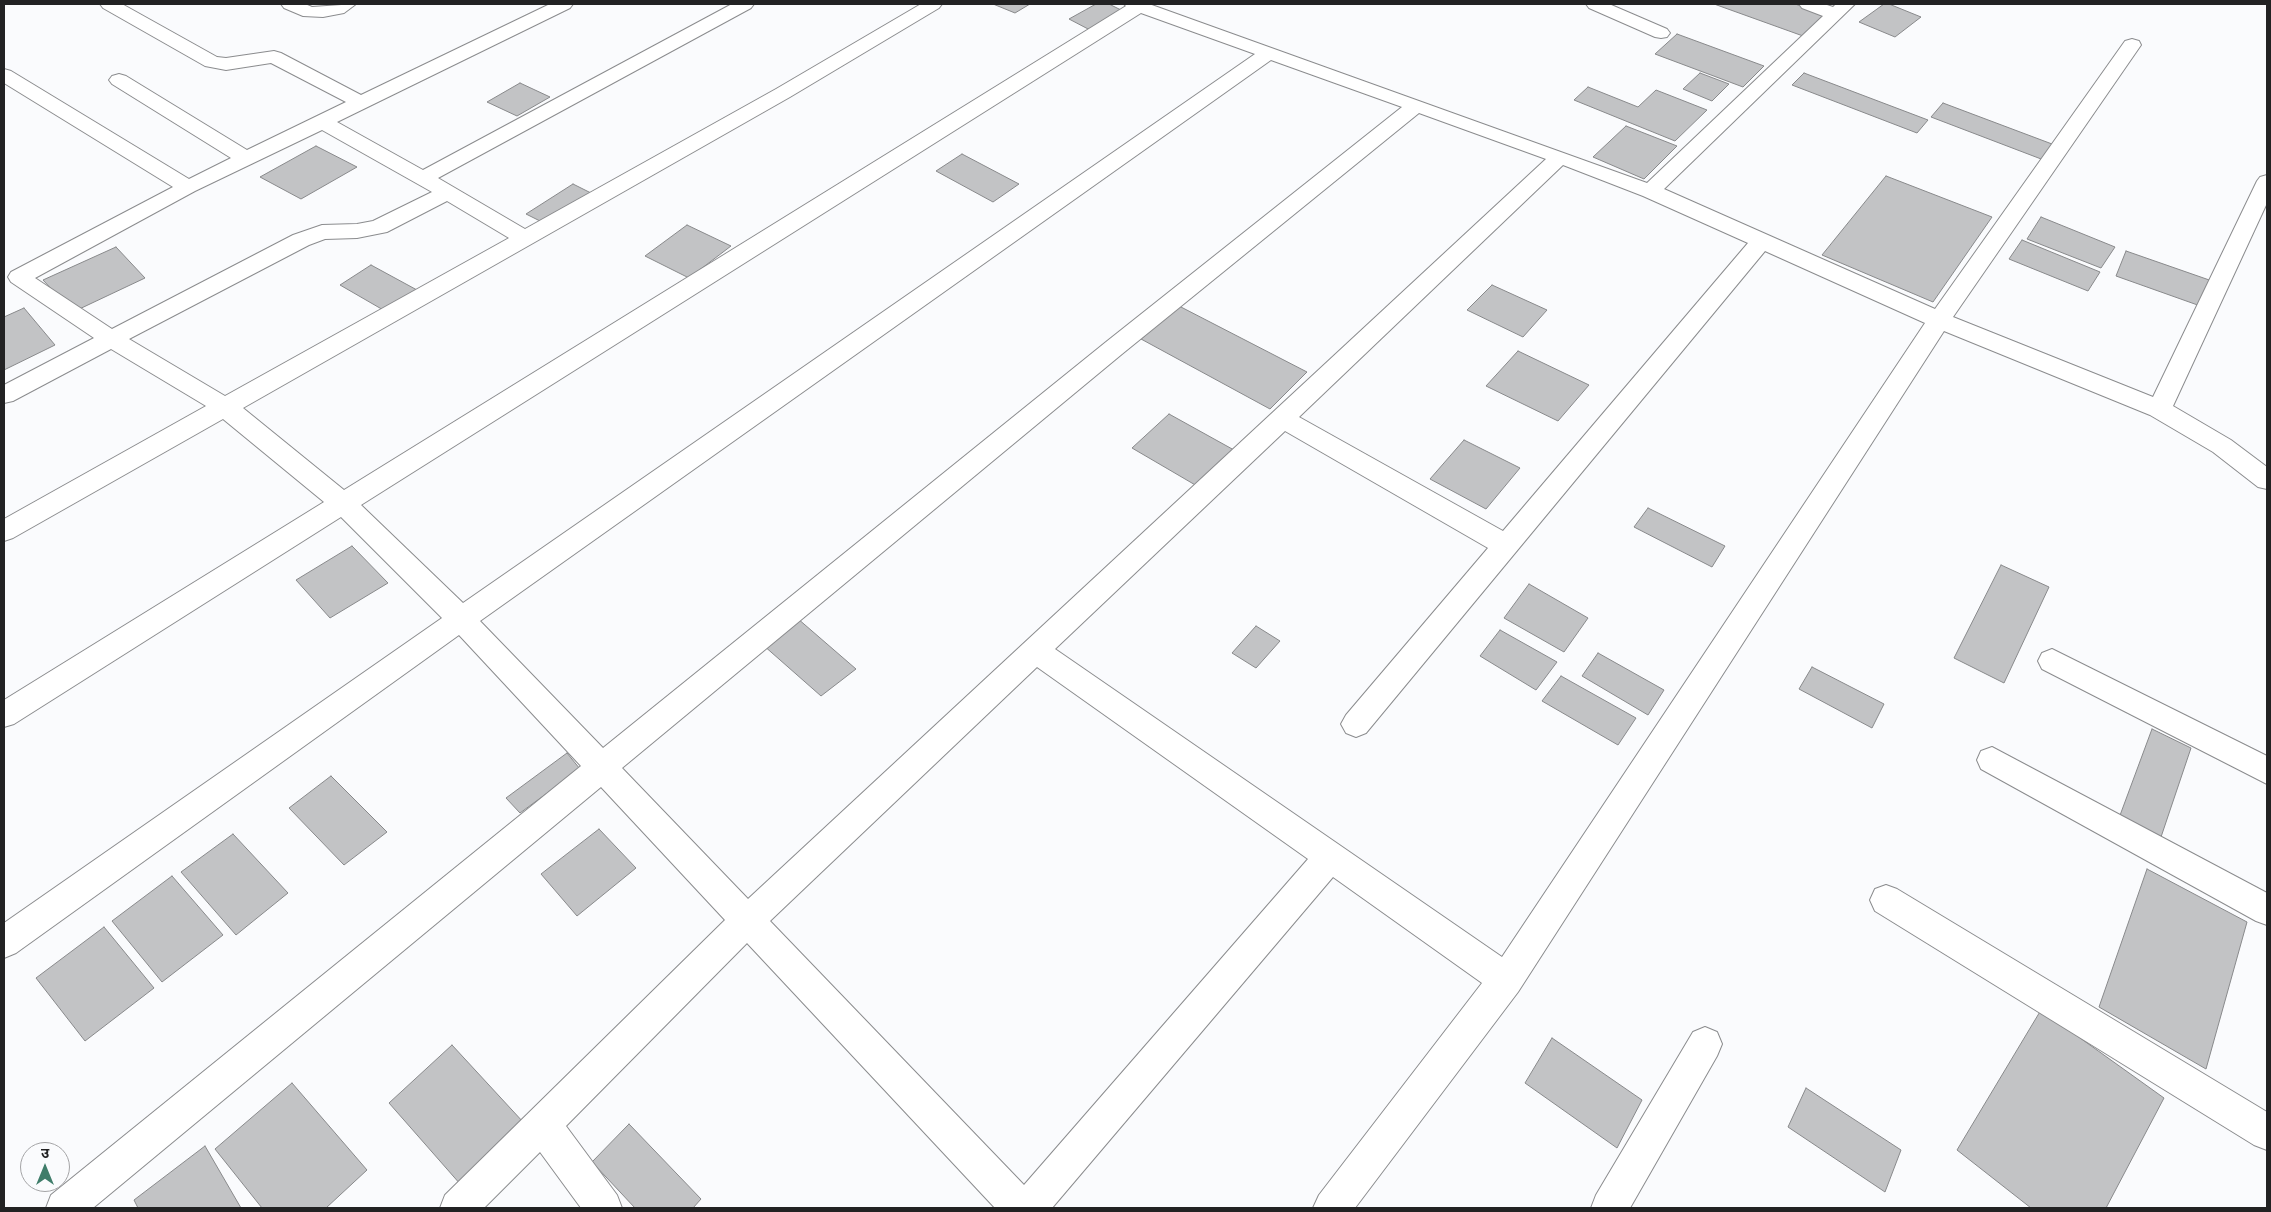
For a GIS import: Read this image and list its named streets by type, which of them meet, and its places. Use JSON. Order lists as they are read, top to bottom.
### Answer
{
  "north": "top"
}
